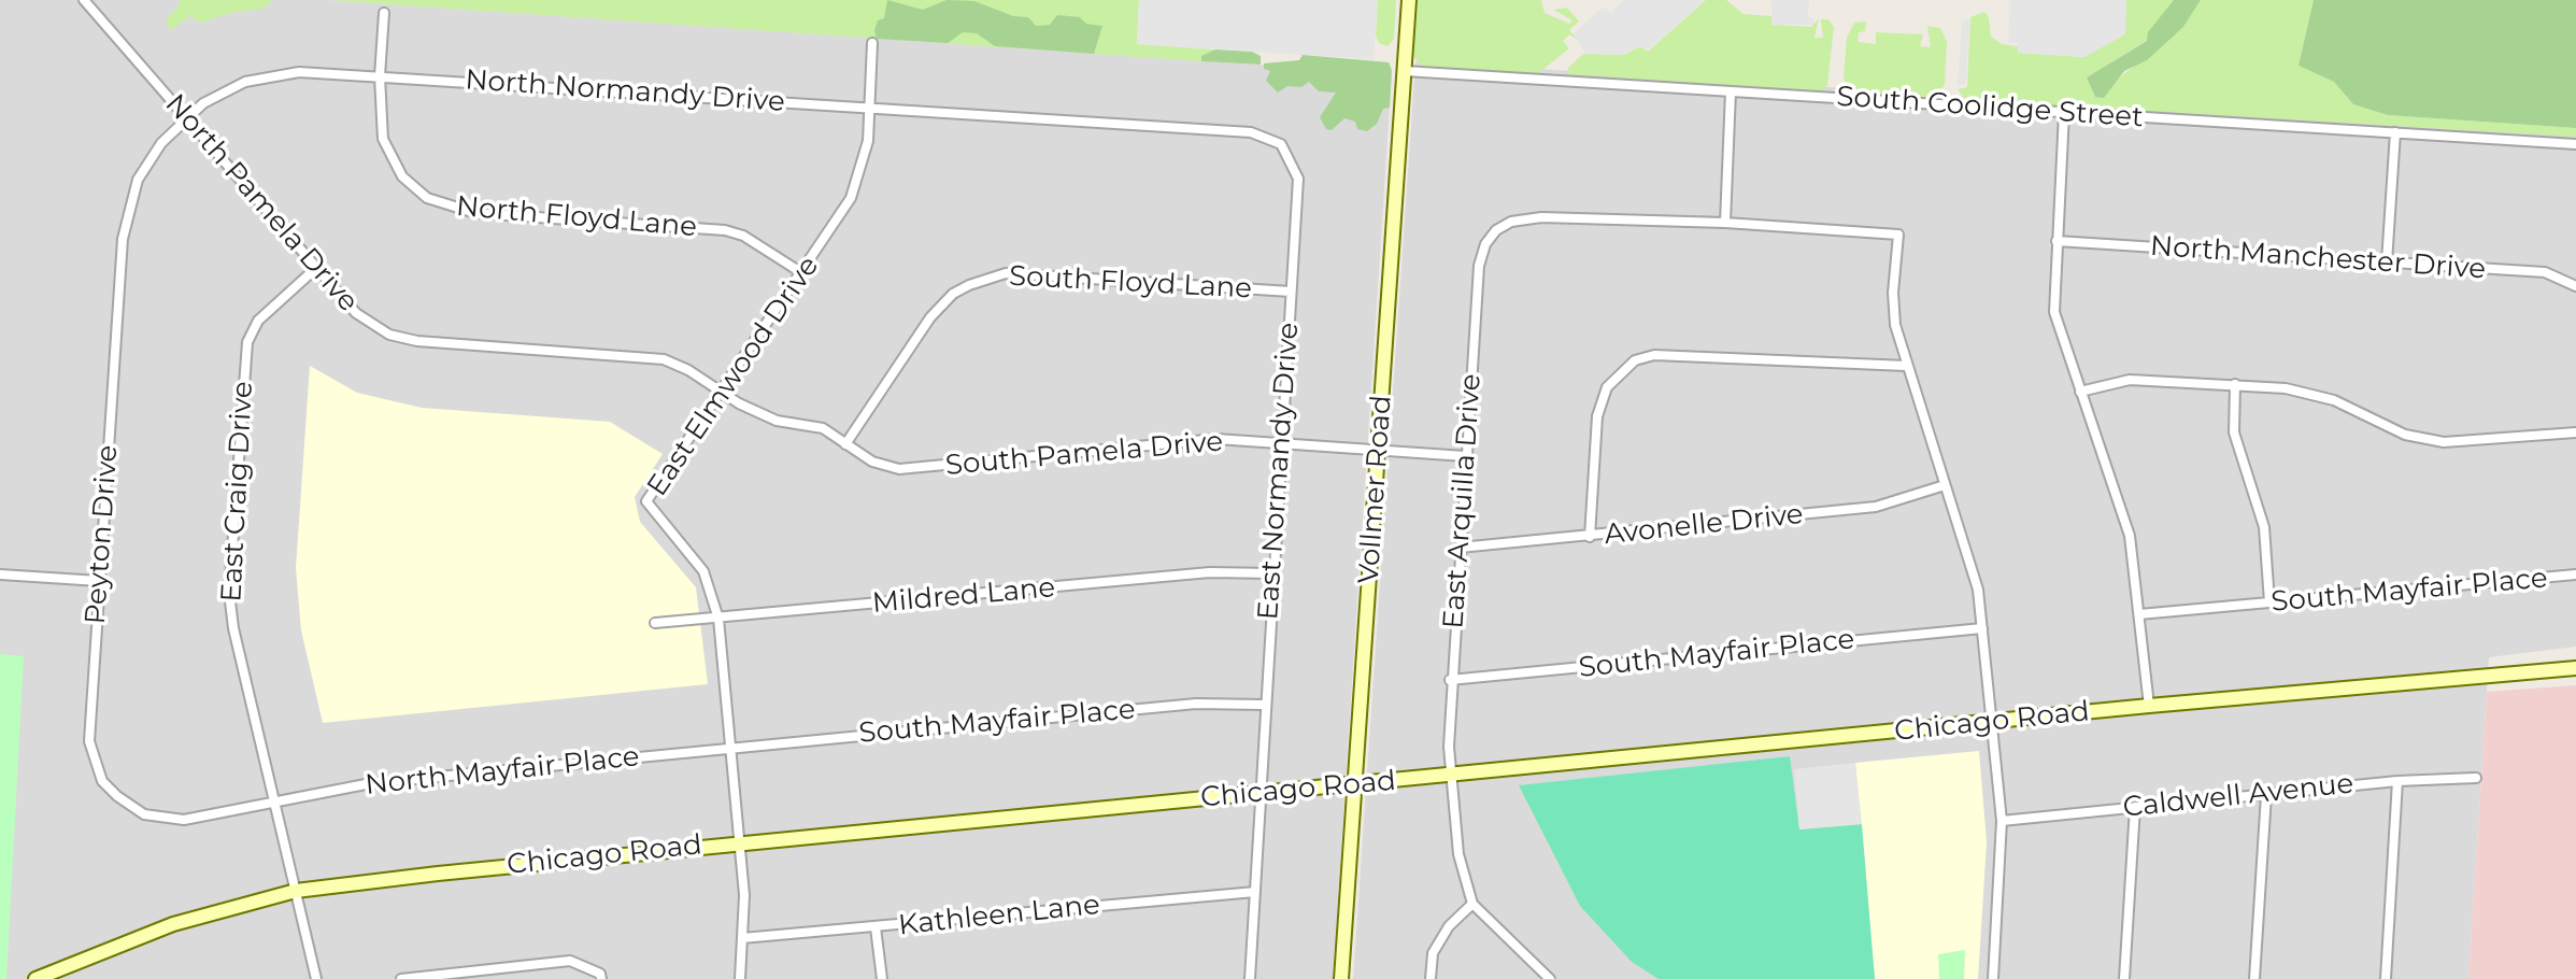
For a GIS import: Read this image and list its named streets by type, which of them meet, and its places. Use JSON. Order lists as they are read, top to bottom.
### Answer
{
  "streets": {
    "street": [
      "North Normandy Drive",
      "South Coolidge Street",
      "North Pamela Drive",
      "North Floyd Lane",
      "North Manchester Drive",
      "South Floyd Lane",
      "East Elmwood Drive",
      "South Pamela Drive",
      "East Normandy Drive",
      "Vollmer Road",
      "East Craig Drive",
      "East Arquilla Drive",
      "Avonelle Drive",
      "Peyton Drive",
      "South Mayfair Place",
      "Mildred Lane",
      "Chicago Road",
      "North Mayfair Place",
      "Caldwell Avenue",
      "Kathleen Lane"
    ]
  },
  "crossings": [
    ["North Normandy Drive", "North Pamela Drive"],
    ["North Normandy Drive", "North Floyd Lane"],
    ["North Normandy Drive", "East Elmwood Drive"],
    ["North Normandy Drive", "East Normandy Drive"],
    ["North Normandy Drive", "Peyton Drive"],
    ["South Coolidge Street", "Vollmer Road"],
    ["North Pamela Drive", "East Elmwood Drive"],
    ["North Pamela Drive", "South Pamela Drive"],
    ["North Pamela Drive", "East Craig Drive"],
    ["North Pamela Drive", "Peyton Drive"],
    ["North Floyd Lane", "East Elmwood Drive"],
    ["South Floyd Lane", "South Pamela Drive"],
    ["South Floyd Lane", "East Normandy Drive"],
    ["East Elmwood Drive", "South Pamela Drive"],
    ["East Elmwood Drive", "South Mayfair Place"],
    ["East Elmwood Drive", "Mildred Lane"],
    ["East Elmwood Drive", "Chicago Road"],
    ["East Elmwood Drive", "North Mayfair Place"],
    ["East Elmwood Drive", "Kathleen Lane"],
    ["South Pamela Drive", "East Normandy Drive"],
    ["South Pamela Drive", "Vollmer Road"],
    ["South Pamela Drive", "East Arquilla Drive"],
    ["East Normandy Drive", "South Mayfair Place"],
    ["East Normandy Drive", "Mildred Lane"],
    ["East Normandy Drive", "Chicago Road"],
    ["East Normandy Drive", "Kathleen Lane"],
    ["Vollmer Road", "Chicago Road"],
    ["East Craig Drive", "Peyton Drive"],
    ["East Craig Drive", "Chicago Road"],
    ["East Craig Drive", "North Mayfair Place"],
    ["East Arquilla Drive", "Avonelle Drive"],
    ["East Arquilla Drive", "South Mayfair Place"],
    ["East Arquilla Drive", "Chicago Road"],
    ["Peyton Drive", "North Mayfair Place"],
    ["South Mayfair Place", "North Mayfair Place"]
  ]
}
